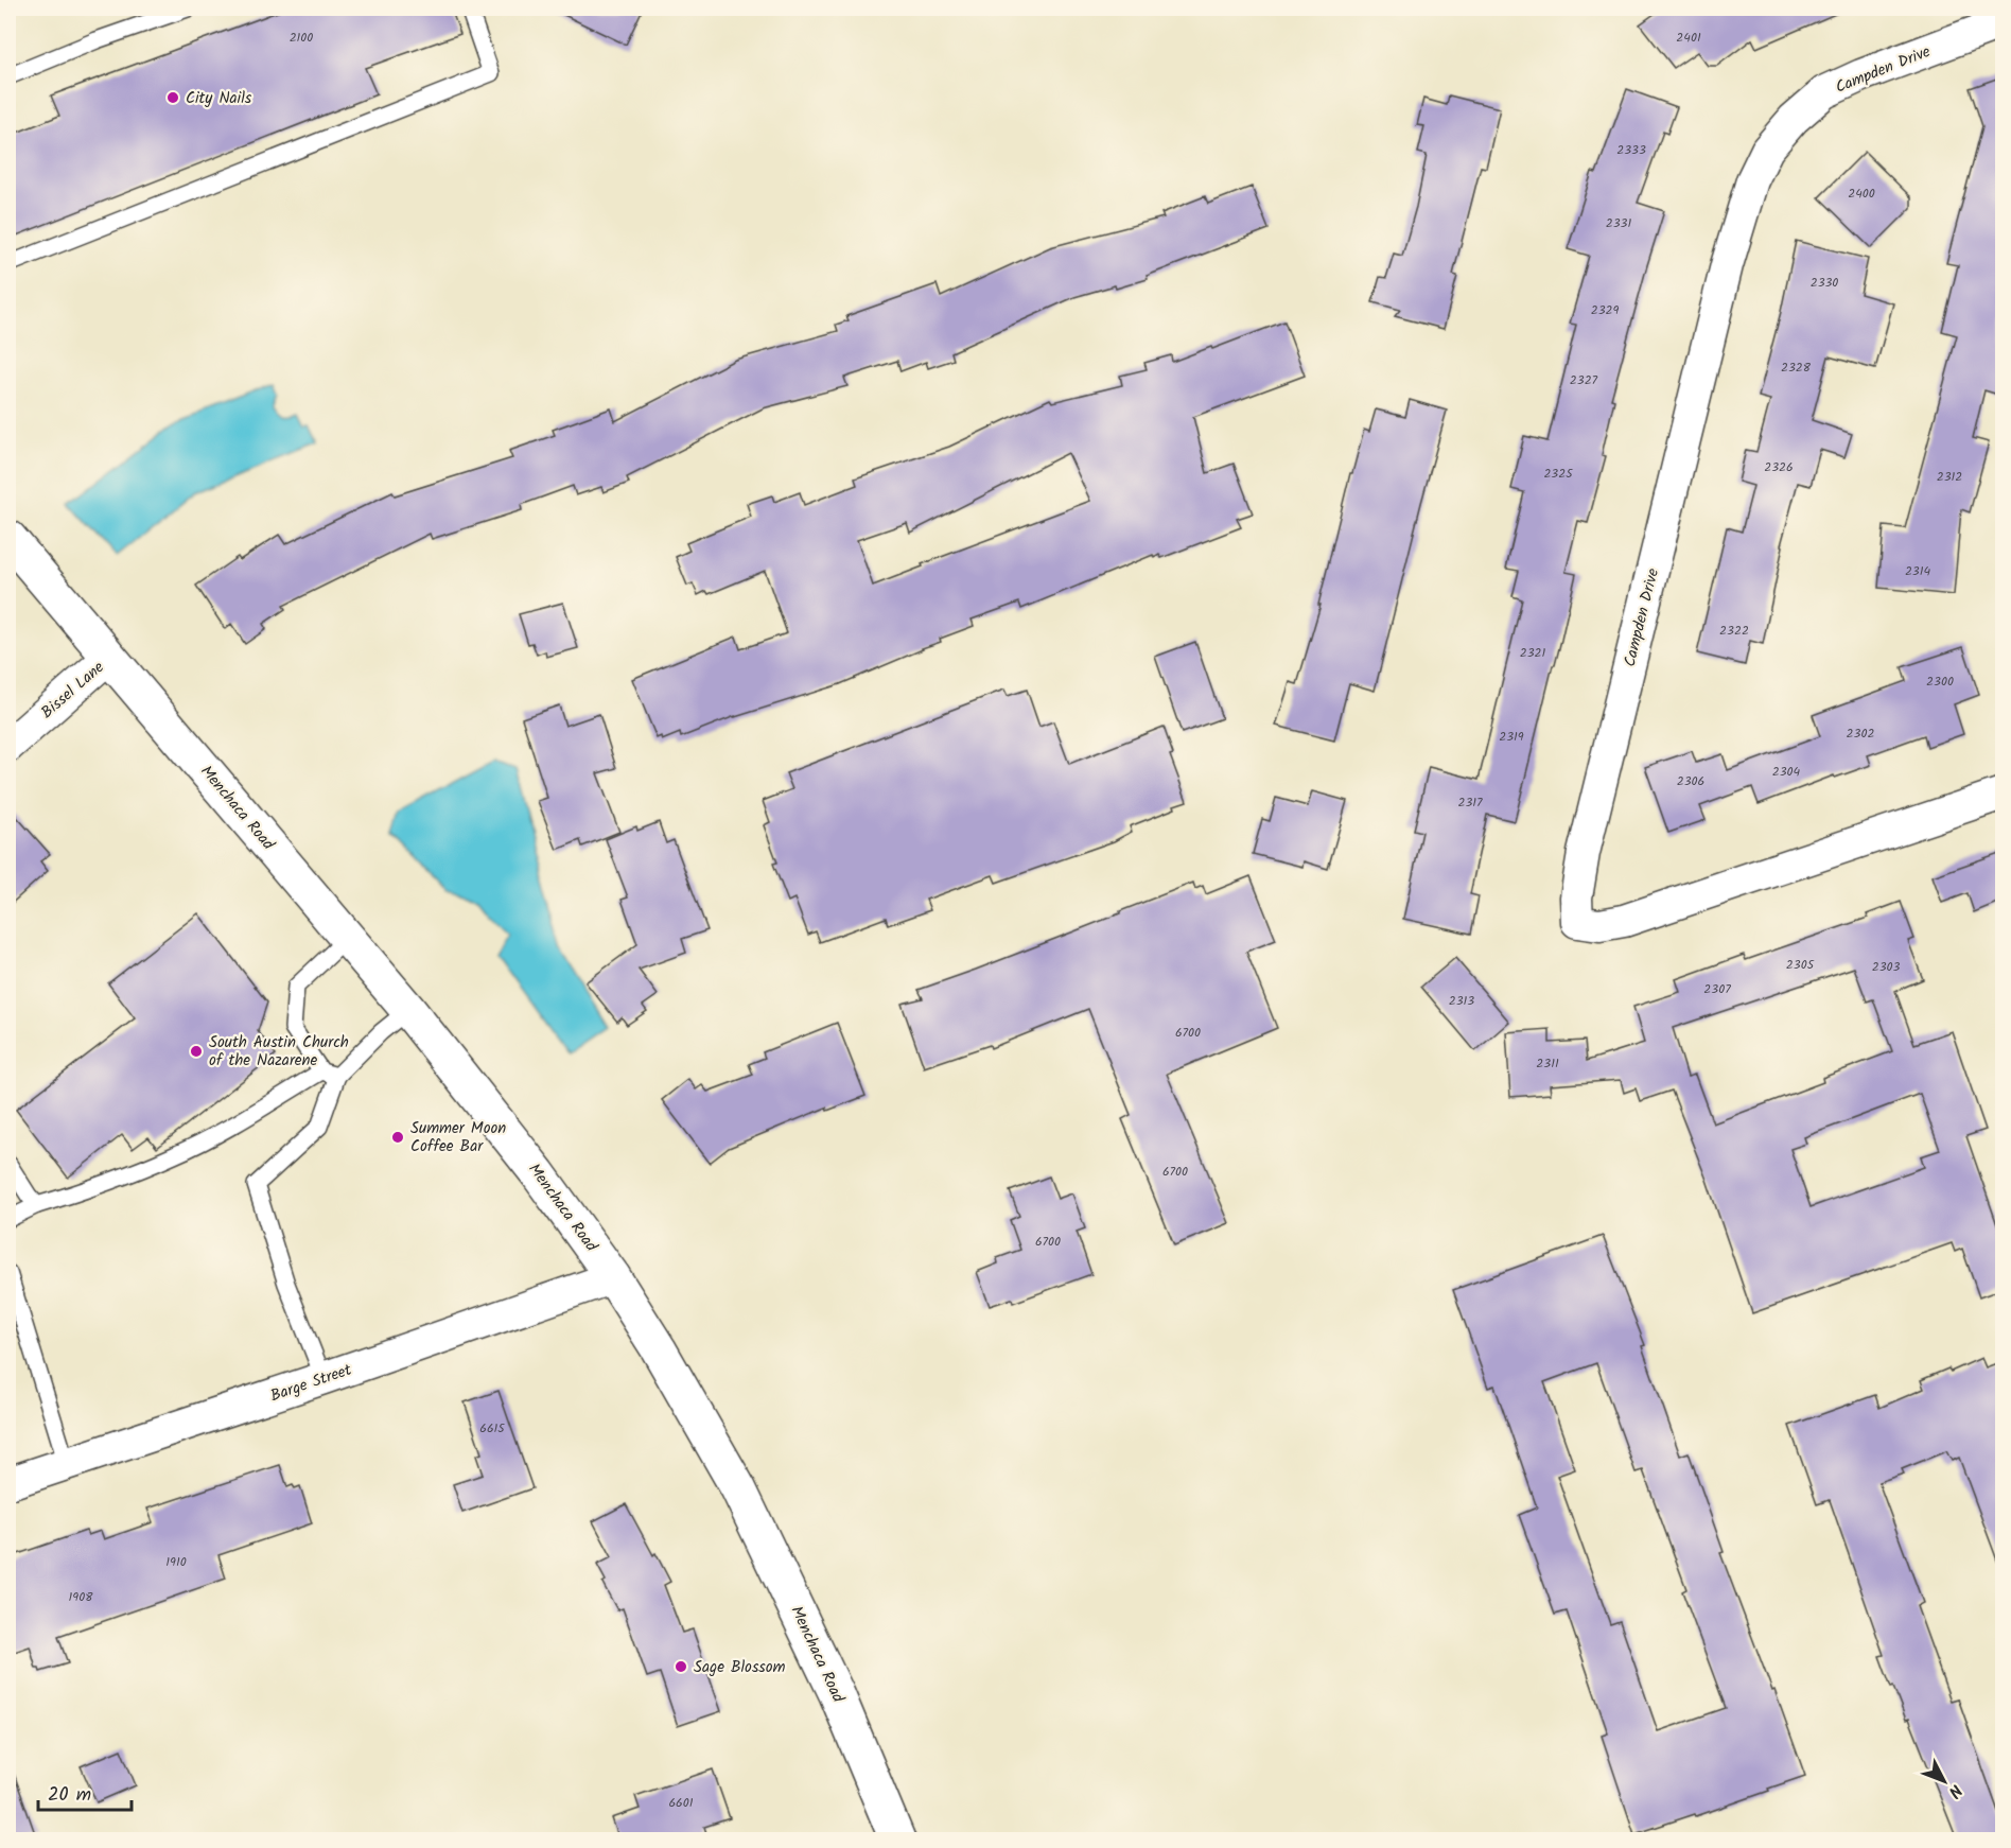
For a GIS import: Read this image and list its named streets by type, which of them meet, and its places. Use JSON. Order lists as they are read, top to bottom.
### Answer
{
  "streets": {
    "main road": ["Menchaca Road"],
    "street": ["Campden Drive", "Bissel Lane", "Barge Street"]
  },
  "crossings": [
    ["Bissel Lane", "Menchaca Road"],
    ["Menchaca Road", "Barge Street"]
  ],
  "places": [
    "City Nails",
    "South Austin Church of the Nazarene",
    "Summer Moon Coffee Bar",
    "Sage Blossom"
  ],
  "house_numbers": [
    "2100",
    "2401",
    "2333",
    "2400",
    "2331",
    "2330",
    "2329",
    "2328",
    "2327",
    "2326",
    "2325",
    "2312",
    "2314",
    "2322",
    "2321",
    "2300",
    "2302",
    "2319",
    "2304",
    "2306",
    "2317",
    "2305",
    "2303",
    "2307",
    "2313",
    "6700",
    "2311",
    "6700",
    "6700",
    "6615",
    "1910",
    "1908",
    "6601"
  ],
  "scale_bar": "20 m",
  "north": "bottom right"
}
